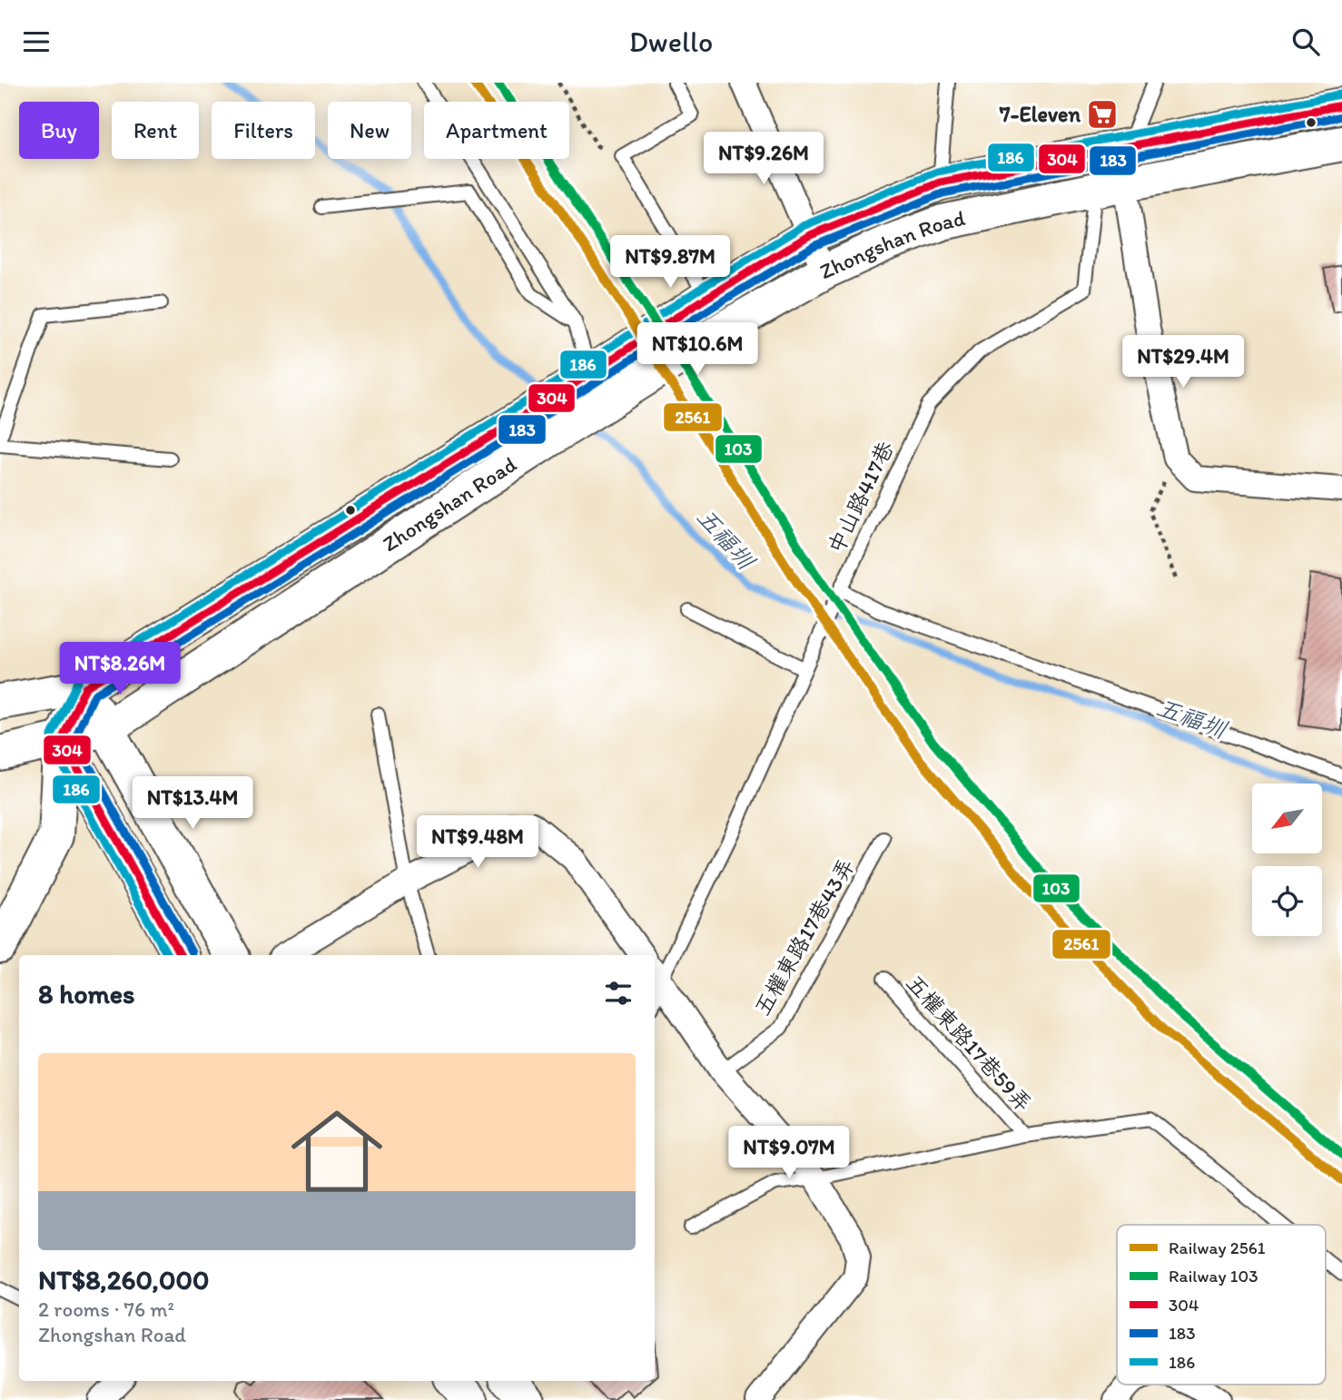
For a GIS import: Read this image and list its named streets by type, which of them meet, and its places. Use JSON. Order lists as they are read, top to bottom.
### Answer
{
  "streets": {
    "street": ["Zhongshan Road"],
    "lane": ["中山路417巷", "五權東路17巷43弄", "五權東路17巷59弄"]
  },
  "crossings": [
    ["Zhongshan Road", "中山路417巷"]
  ],
  "water": ["五福圳"],
  "places": {
    "supermarket": ["7-Eleven"]
  },
  "lines": [
    "rail line 2561",
    "rail line 103",
    "transit line 186",
    "transit line 304",
    "transit line 183"
  ],
  "legend": [
    "Railway 2561",
    "Railway 103",
    "304",
    "183",
    "186"
  ],
  "north": "bottom left",
  "page": {
    "header": "Dwello",
    "chip": [
      "Buy",
      "Rent",
      "Filters",
      "New",
      "Apartment"
    ],
    "price": [
      "NT$9.26M",
      "NT$9.87M",
      "NT$10.6M",
      "NT$29.4M",
      "NT$8.26M",
      "NT$13.4M",
      "NT$9.48M",
      "NT$9.07M"
    ],
    "heading": "8 homes",
    "list": [
      {
        "name": "NT$8,260,000",
        "note": "2 rooms · 76 m² · Zhongshan Road"
      }
    ]
  }
}
